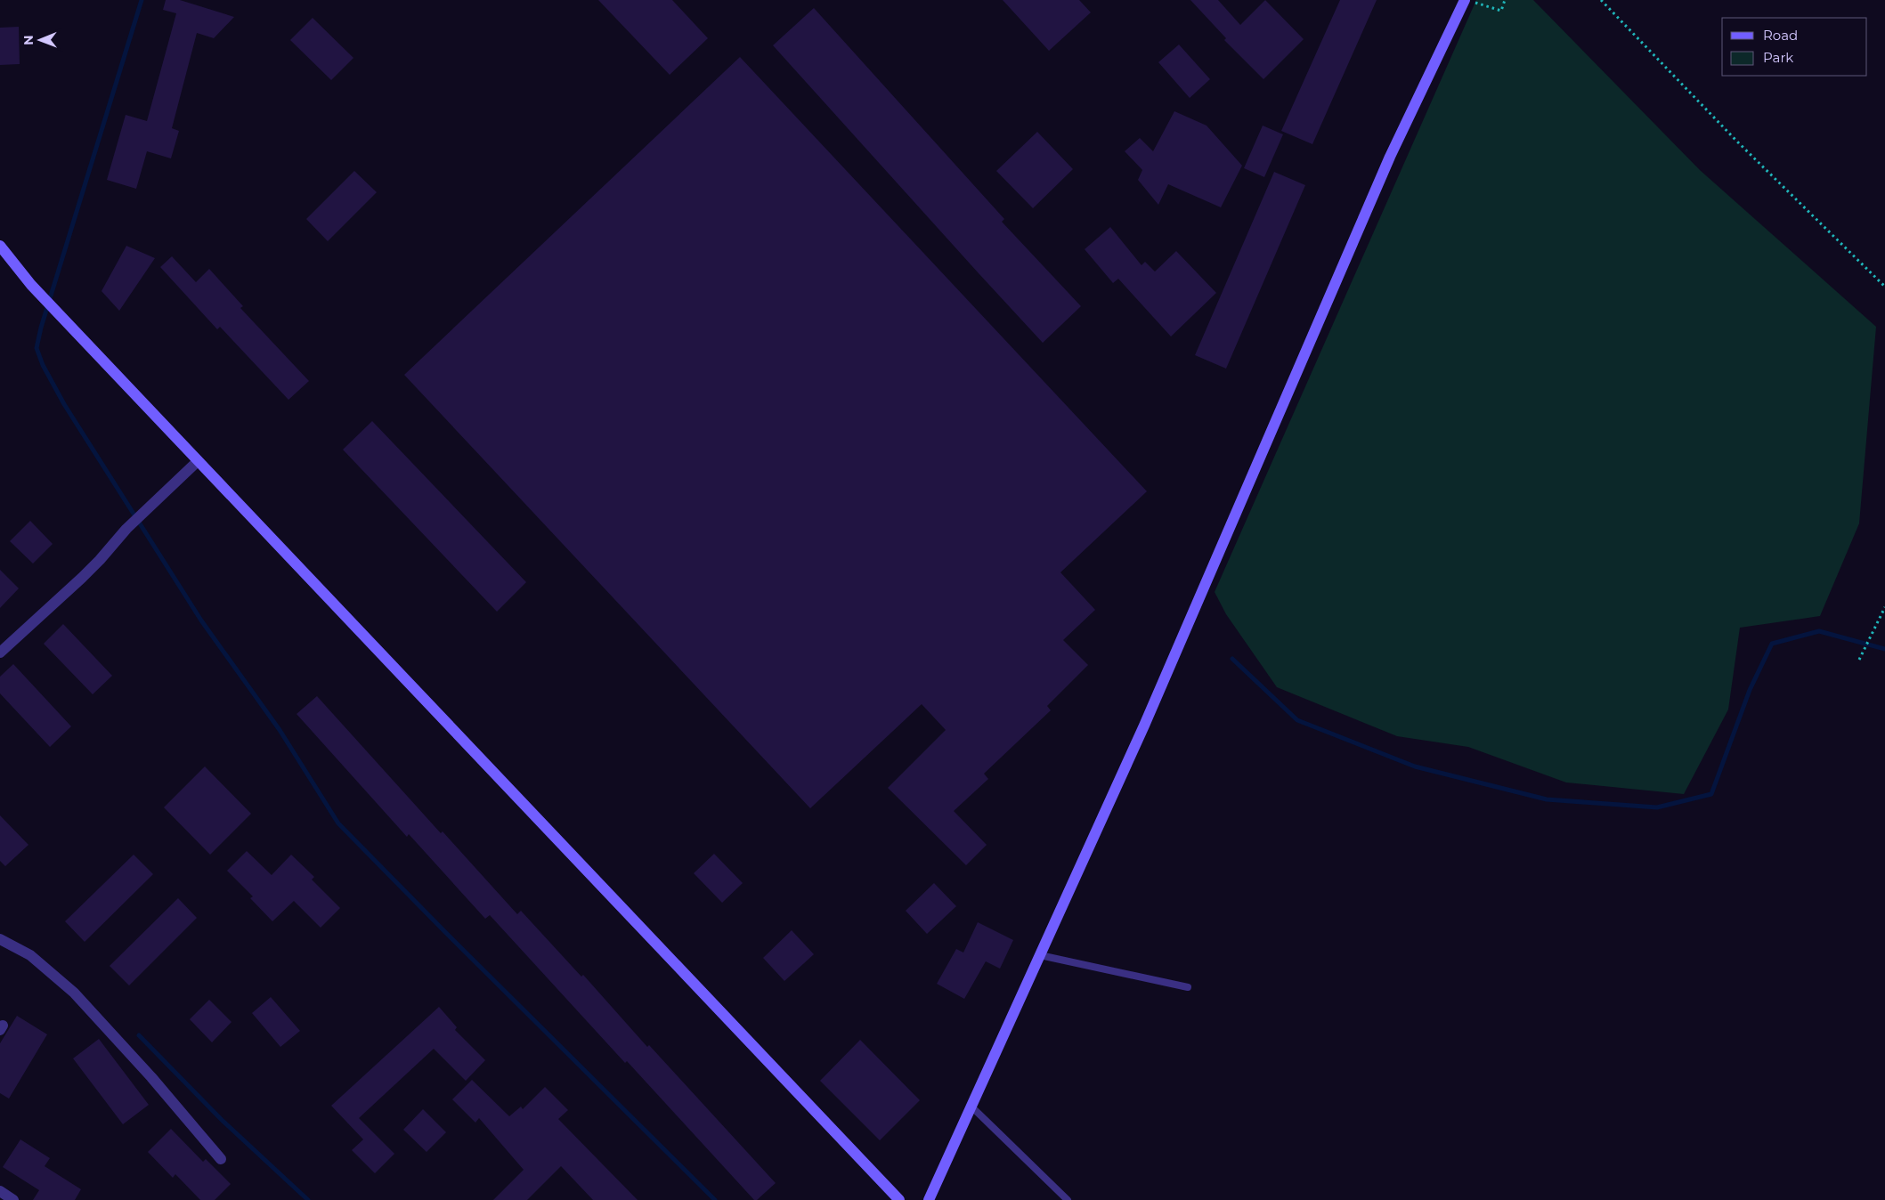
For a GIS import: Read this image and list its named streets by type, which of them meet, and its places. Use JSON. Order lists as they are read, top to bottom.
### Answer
{
  "legend": ["Road", "Park"],
  "north": "left"
}
